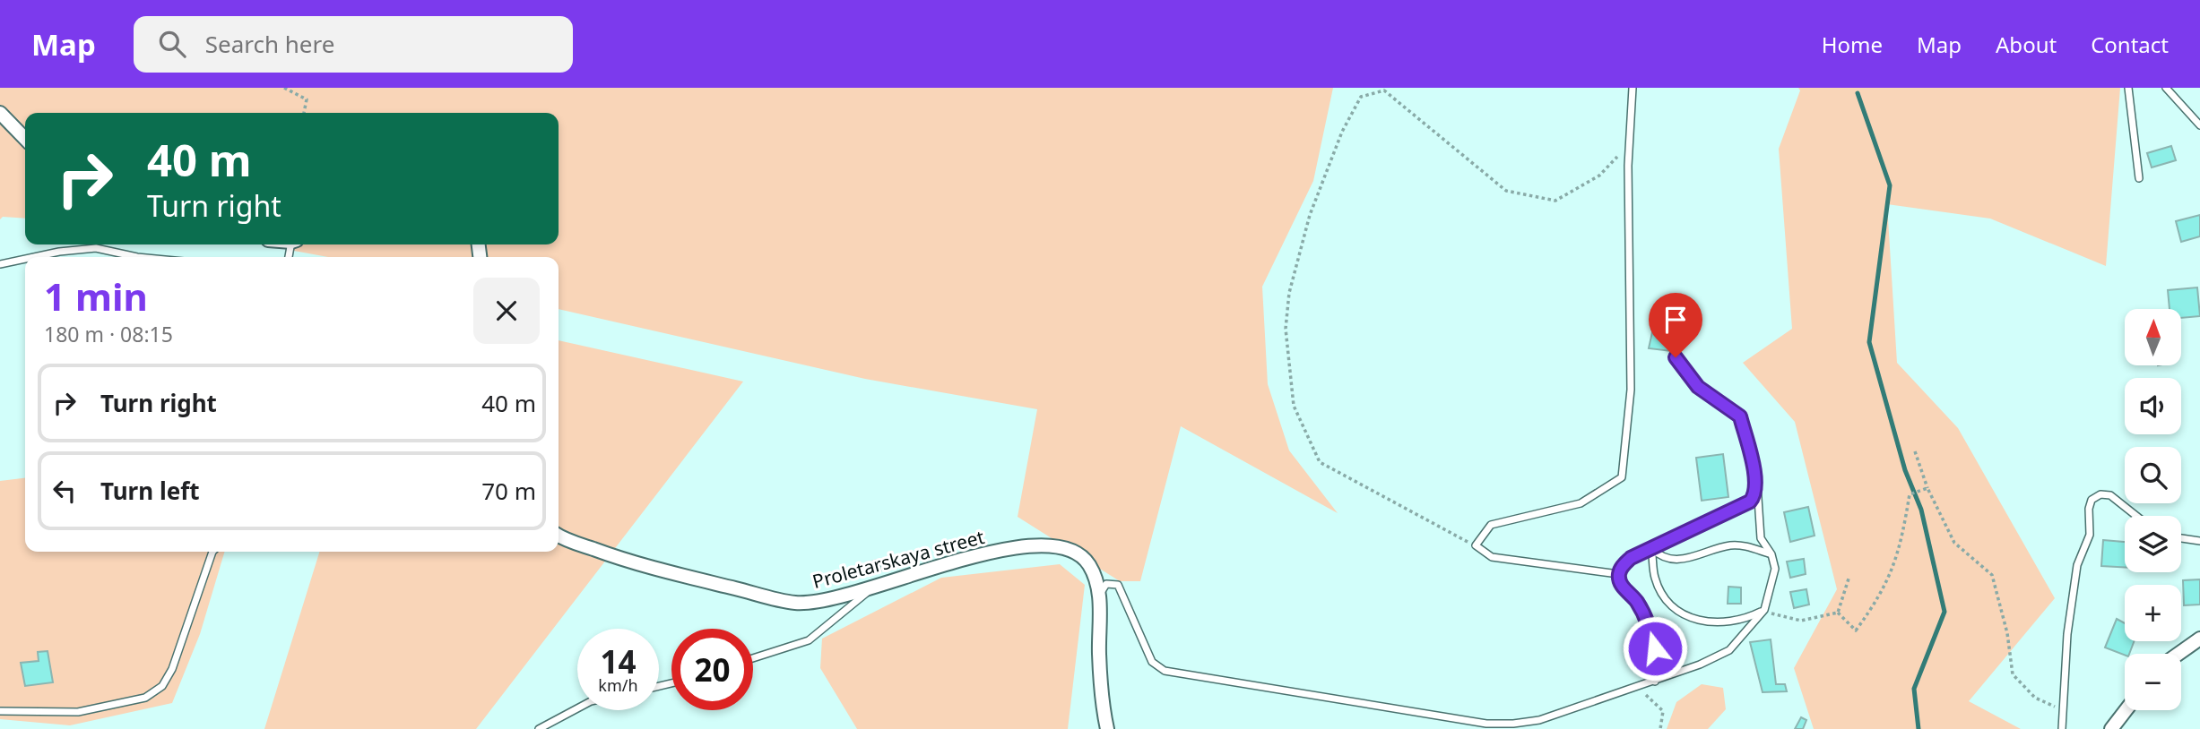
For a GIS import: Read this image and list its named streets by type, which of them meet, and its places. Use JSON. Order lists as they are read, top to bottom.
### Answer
{
  "streets": {
    "street": ["Proletarskaya street"]
  },
  "north": "top",
  "page": {
    "header": "Map",
    "search": "Search here",
    "nav": [
      "Home",
      "Map",
      "About",
      "Contact"
    ],
    "turn": ["40 m", "Turn right"],
    "heading": ["1 min", "180 m · 08:15"],
    "map_buttons": ["+", "−"],
    "list": [
      {
        "name": "Turn right",
        "value": "40 m"
      },
      {
        "name": "Turn left",
        "value": "70 m"
      }
    ],
    "speed": "14 km/h",
    "limit": "20"
  }
}
